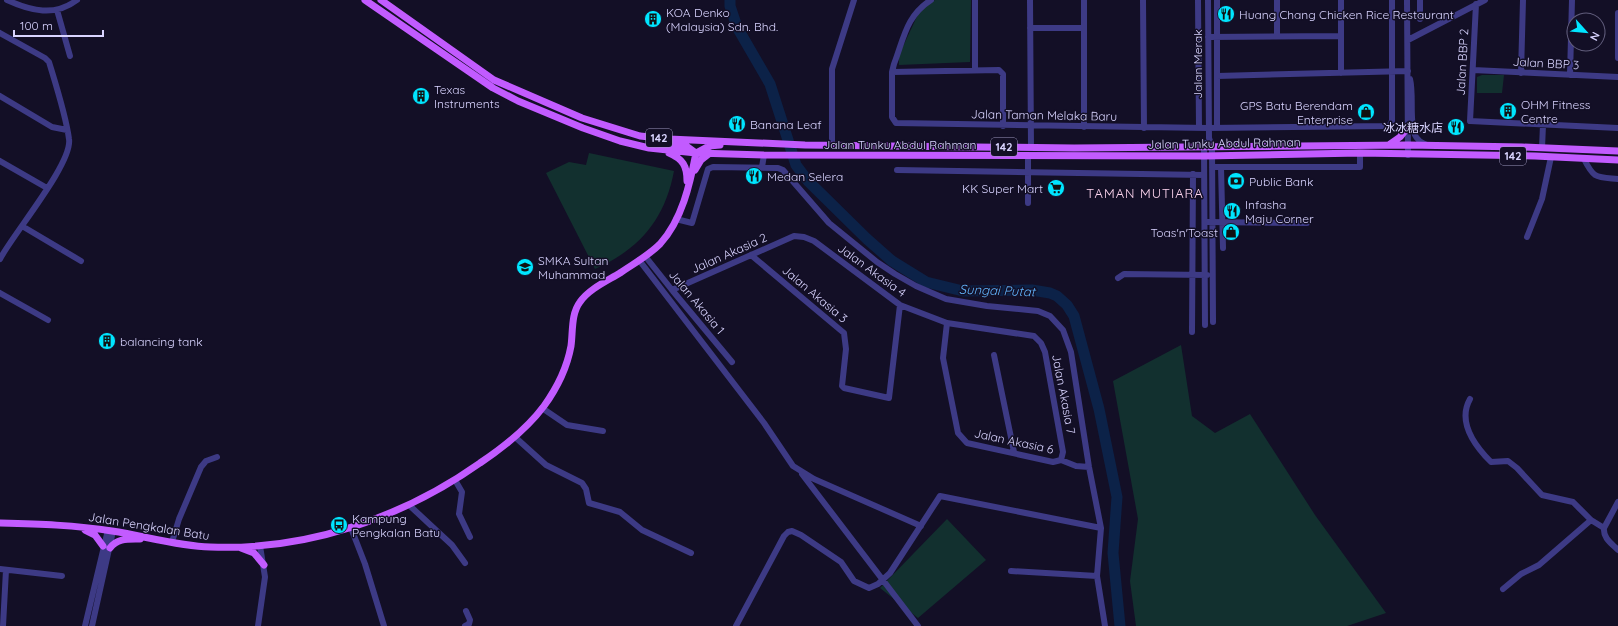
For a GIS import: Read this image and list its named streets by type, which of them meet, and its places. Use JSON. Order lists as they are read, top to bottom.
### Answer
{
  "streets": {
    "main road": ["142", "Jalan Tunku Abdul Rahman", "Jalan Pengkalan Batu"],
    "street": [
      "Jalan BBP 2",
      "Jalan BBP 3",
      "Jalan Merak",
      "Jalan Taman Melaka Baru",
      "Jalan Akasia 2",
      "Jalan Akasia 4",
      "Jalan Akasia 3",
      "Jalan Akasia 1",
      "Jalan Akasia 7",
      "Jalan Akasia 6"
    ]
  },
  "crossings": [
    ["Jalan BBP 2", "Jalan BBP 3"],
    ["Jalan Merak", "Jalan Taman Melaka Baru"],
    ["Jalan Tunku Abdul Rahman", "Jalan Pengkalan Batu"],
    ["Jalan Akasia 2", "Jalan Akasia 4"],
    ["Jalan Akasia 2", "Jalan Akasia 3"],
    ["Jalan Akasia 2", "Jalan Akasia 1"],
    ["Jalan Akasia 4", "Jalan Akasia 3"],
    ["Jalan Akasia 4", "Jalan Akasia 7"],
    ["Jalan Akasia 4", "Jalan Akasia 6"],
    ["Jalan Akasia 1", "Jalan Pengkalan Batu"],
    ["Jalan Akasia 7", "Jalan Akasia 6"]
  ],
  "districts": ["TAMAN MUTIARA"],
  "water": ["Sungai Putat"],
  "places": {
    "restaurant": [
      "Huang Chang Chicken Rice Restaurant",
      "Banana Leaf",
      "冰冰糖水店",
      "Medan Selera",
      "Infasha Maju Corner"
    ],
    "building": [
      "KOA Denko (Malaysia) Sdn. Bhd.",
      "Texas Instruments",
      "OHM Fitness Centre",
      "balancing tank"
    ],
    "shop": ["GPS Batu Berendam Enterprise", "Toas'n'Toast"],
    "bank": ["Public Bank"],
    "supermarket": ["KK Super Mart"],
    "school or university": ["SMKA Sultan Muhammad"],
    "bus stop": ["Kampung Pengkalan Batu"]
  },
  "scale_bar": "100 m",
  "north": "bottom right"
}
